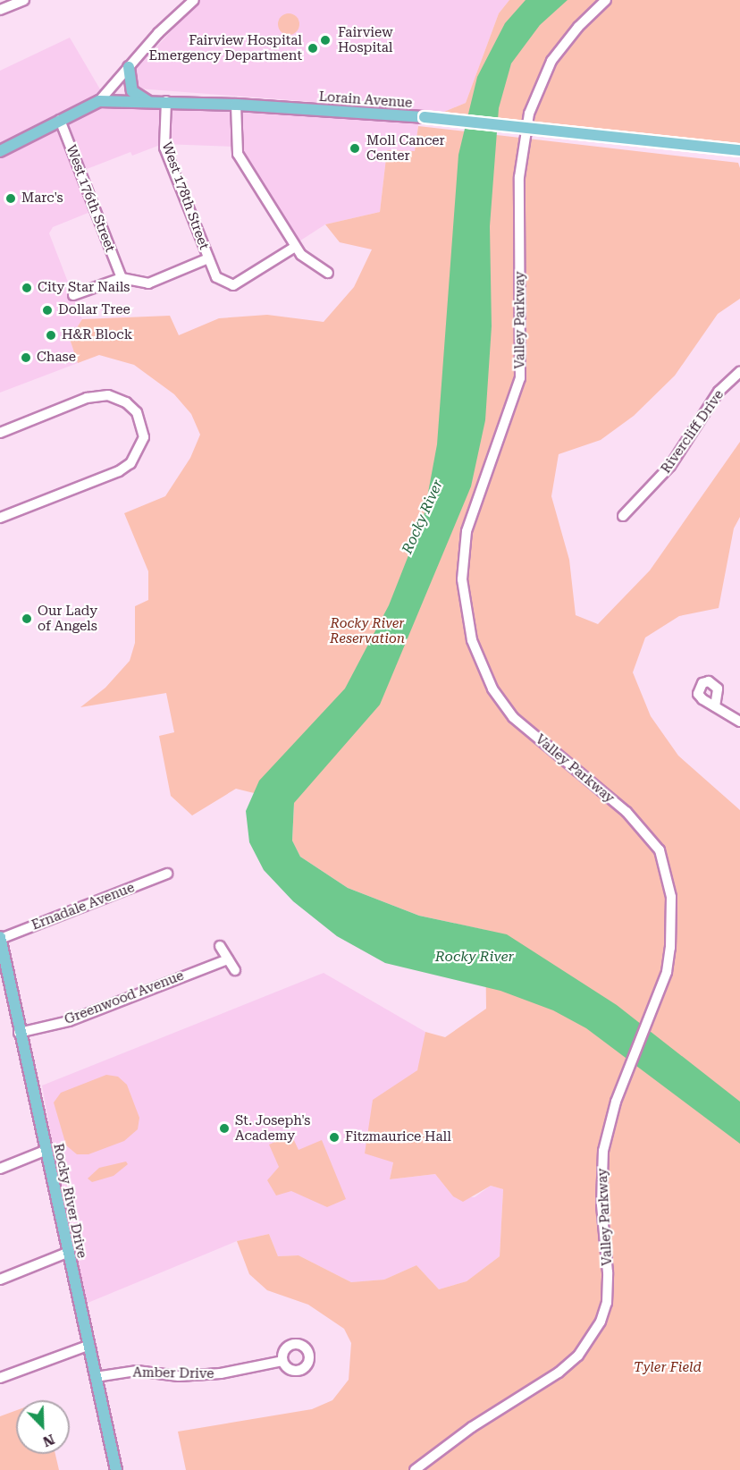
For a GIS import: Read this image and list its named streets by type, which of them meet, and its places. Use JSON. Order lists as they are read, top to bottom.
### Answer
{
  "streets": {
    "main road": ["Lorain Avenue", "Rocky River Drive"],
    "street": [
      "West 178th Street",
      "West 176th Street",
      "Valley Parkway",
      "Rivercliff Drive",
      "Ernadale Avenue",
      "Greenwood Avenue",
      "Amber Drive"
    ]
  },
  "crossings": [
    ["Lorain Avenue", "West 178th Street"],
    ["Lorain Avenue", "West 176th Street"],
    ["Ernadale Avenue", "Rocky River Drive"],
    ["Greenwood Avenue", "Rocky River Drive"],
    ["Rocky River Drive", "Amber Drive"]
  ],
  "water": ["Rocky River"],
  "parks": ["Rocky River Reservation", "Tyler Field"],
  "places": [
    "Fairview Hospital",
    "Fairview Hospital Emergency Department",
    "Moll Cancer Center",
    "Marc's",
    "City Star Nails",
    "Dollar Tree",
    "H&R Block",
    "Chase",
    "Our Lady of Angels",
    "St. Joseph's Academy",
    "Fitzmaurice Hall"
  ],
  "north": "bottom right"
}
